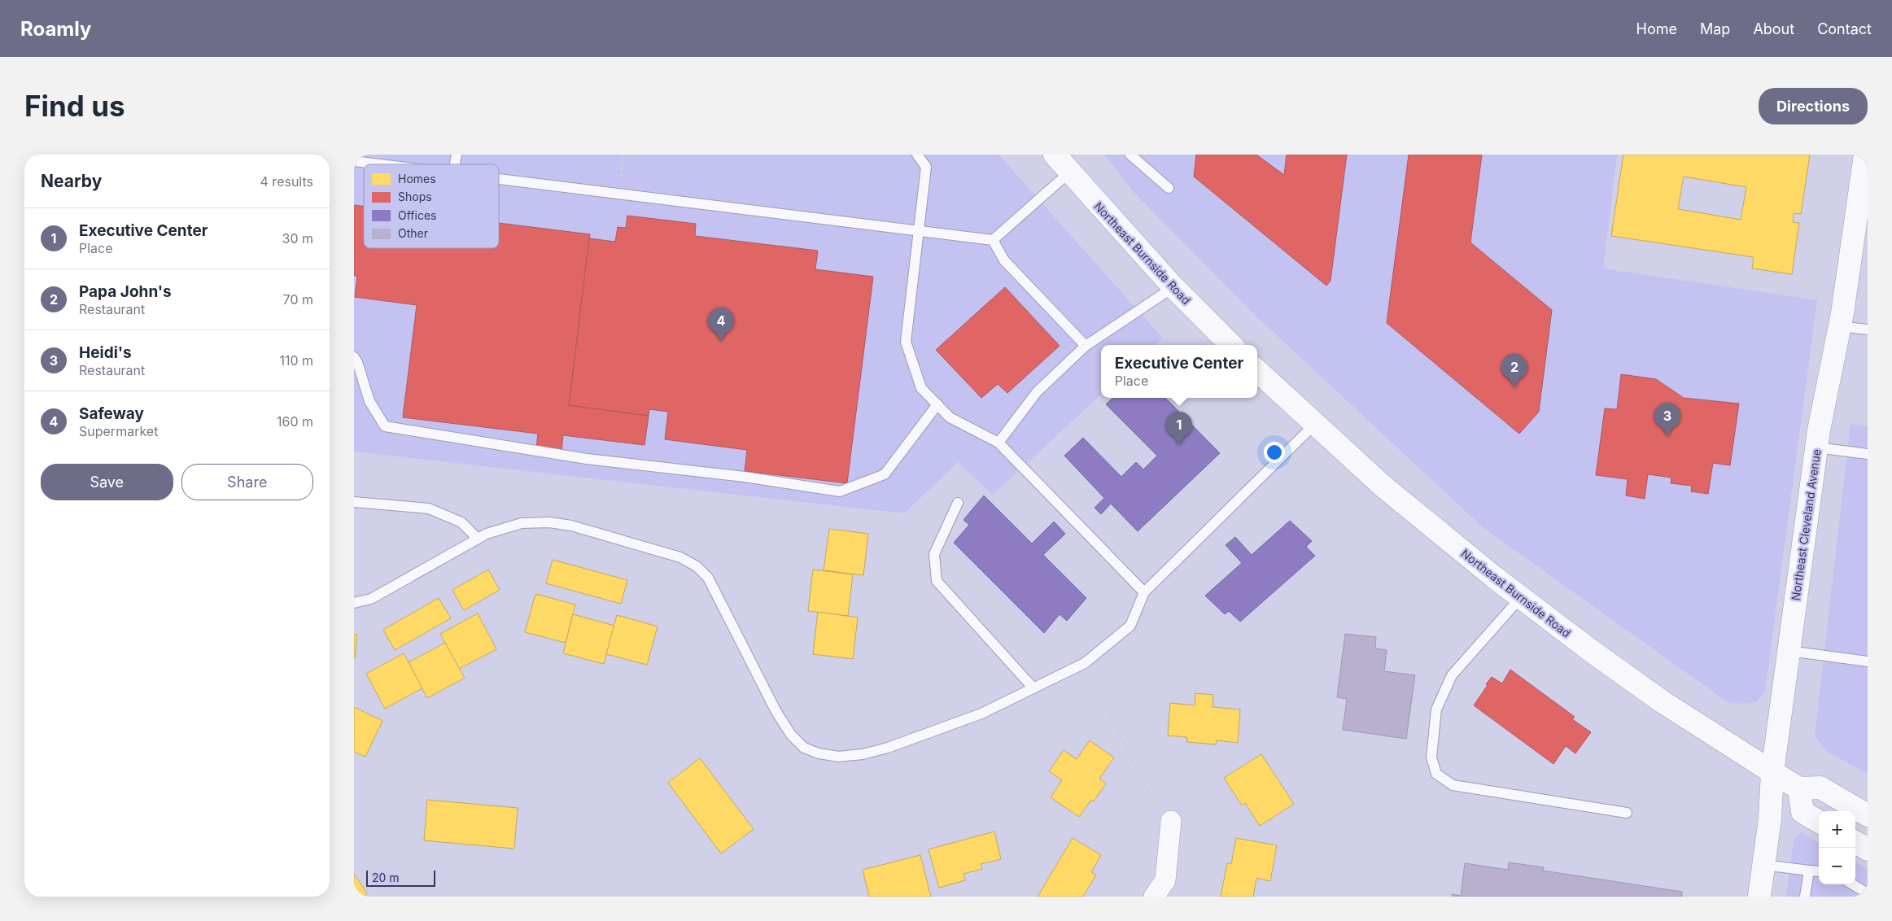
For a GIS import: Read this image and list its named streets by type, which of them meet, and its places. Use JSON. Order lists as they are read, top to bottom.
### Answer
{
  "streets": {
    "main road": ["Northeast Burnside Road", "Northeast Cleveland Avenue"]
  },
  "crossings": [
    ["Northeast Burnside Road", "Northeast Cleveland Avenue"]
  ],
  "legend": [
    "Homes",
    "Shops",
    "Offices",
    "Other"
  ],
  "scale_bar": "20 m",
  "page": {
    "header": "Roamly",
    "nav": [
      "Home",
      "Map",
      "About",
      "Contact"
    ],
    "buttons": [
      "Directions",
      ["Save", "Share"]
    ],
    "title": "Find us",
    "heading": ["Nearby", "4 results"],
    "list": [
      {
        "mark": "1",
        "name": "Executive Center",
        "note": "Place",
        "value": "30 m"
      },
      {
        "mark": "2",
        "name": "Papa John's",
        "note": "Restaurant",
        "value": "70 m"
      },
      {
        "mark": "3",
        "name": "Heidi's",
        "note": "Restaurant",
        "value": "110 m"
      },
      {
        "mark": "4",
        "name": "Safeway",
        "note": "Supermarket",
        "value": "160 m"
      }
    ],
    "pins": [
      "4",
      "2",
      "3",
      "1"
    ],
    "popup": ["Executive Center", "Place"],
    "map_buttons": ["+", "−"],
    "scale": "20 m"
  }
}
